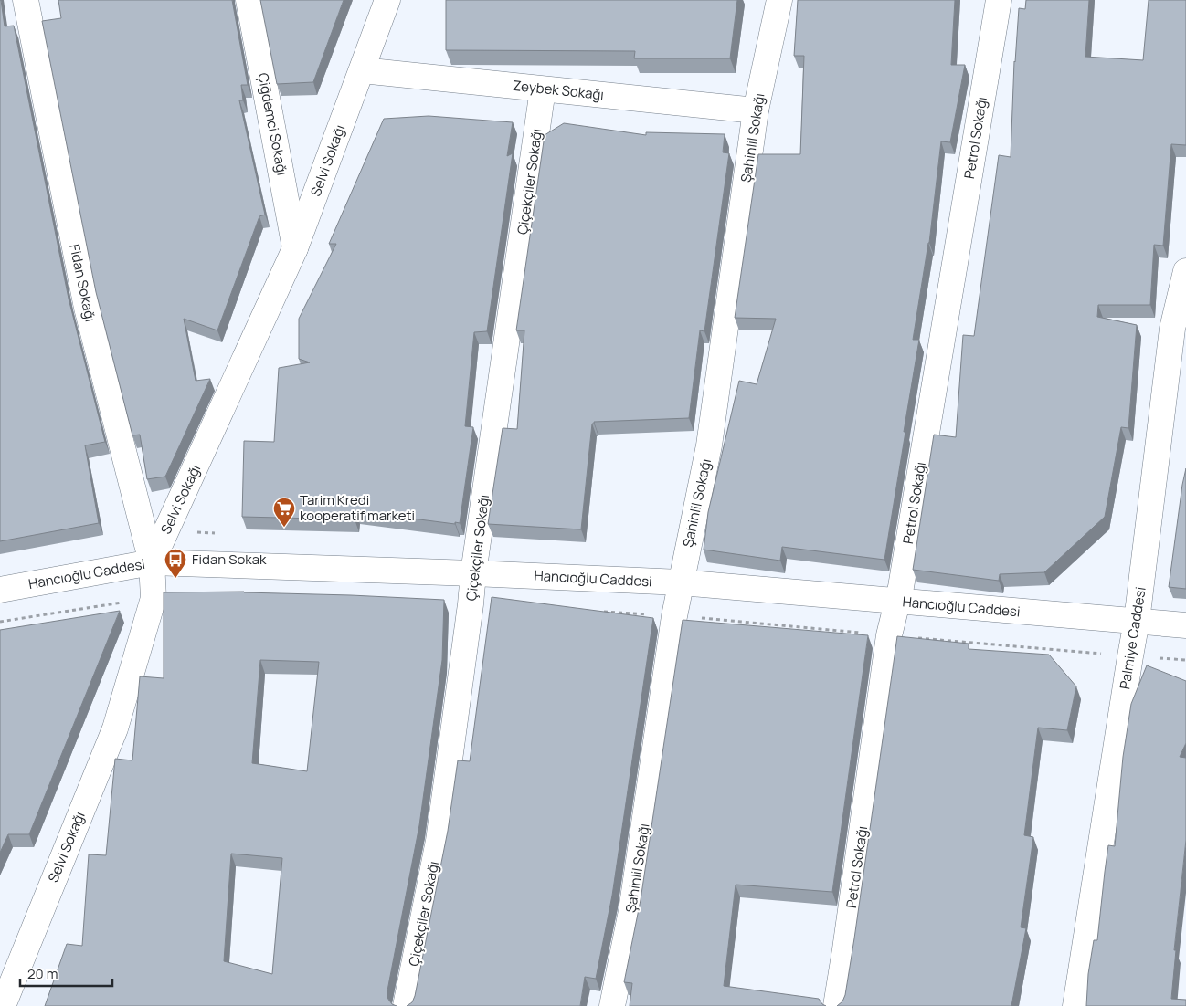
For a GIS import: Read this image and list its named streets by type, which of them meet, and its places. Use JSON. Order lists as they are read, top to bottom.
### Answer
{
  "streets": {
    "street": [
      "Zeybek Sokağı",
      "Çiğdemci Sokağı",
      "Şahinlil Sokağı",
      "Petrol Sokağı",
      "Selvi Sokağı",
      "Çiçekçiler Sokağı",
      "Fidan Sokağı",
      "Hancıoğlu Caddesi",
      "Palmiye Caddesi"
    ]
  },
  "crossings": [
    ["Zeybek Sokağı", "Şahinlil Sokağı"],
    ["Zeybek Sokağı", "Selvi Sokağı"],
    ["Zeybek Sokağı", "Çiçekçiler Sokağı"],
    ["Çiğdemci Sokağı", "Selvi Sokağı"],
    ["Şahinlil Sokağı", "Hancıoğlu Caddesi"],
    ["Petrol Sokağı", "Hancıoğlu Caddesi"],
    ["Selvi Sokağı", "Fidan Sokağı"],
    ["Selvi Sokağı", "Hancıoğlu Caddesi"],
    ["Çiçekçiler Sokağı", "Hancıoğlu Caddesi"],
    ["Fidan Sokağı", "Hancıoğlu Caddesi"],
    ["Hancıoğlu Caddesi", "Palmiye Caddesi"]
  ],
  "places": {
    "supermarket": ["Tarim Kredi kooperatif marketi"],
    "bus stop": ["Fidan Sokak"]
  },
  "scale_bar": "20 m"
}
